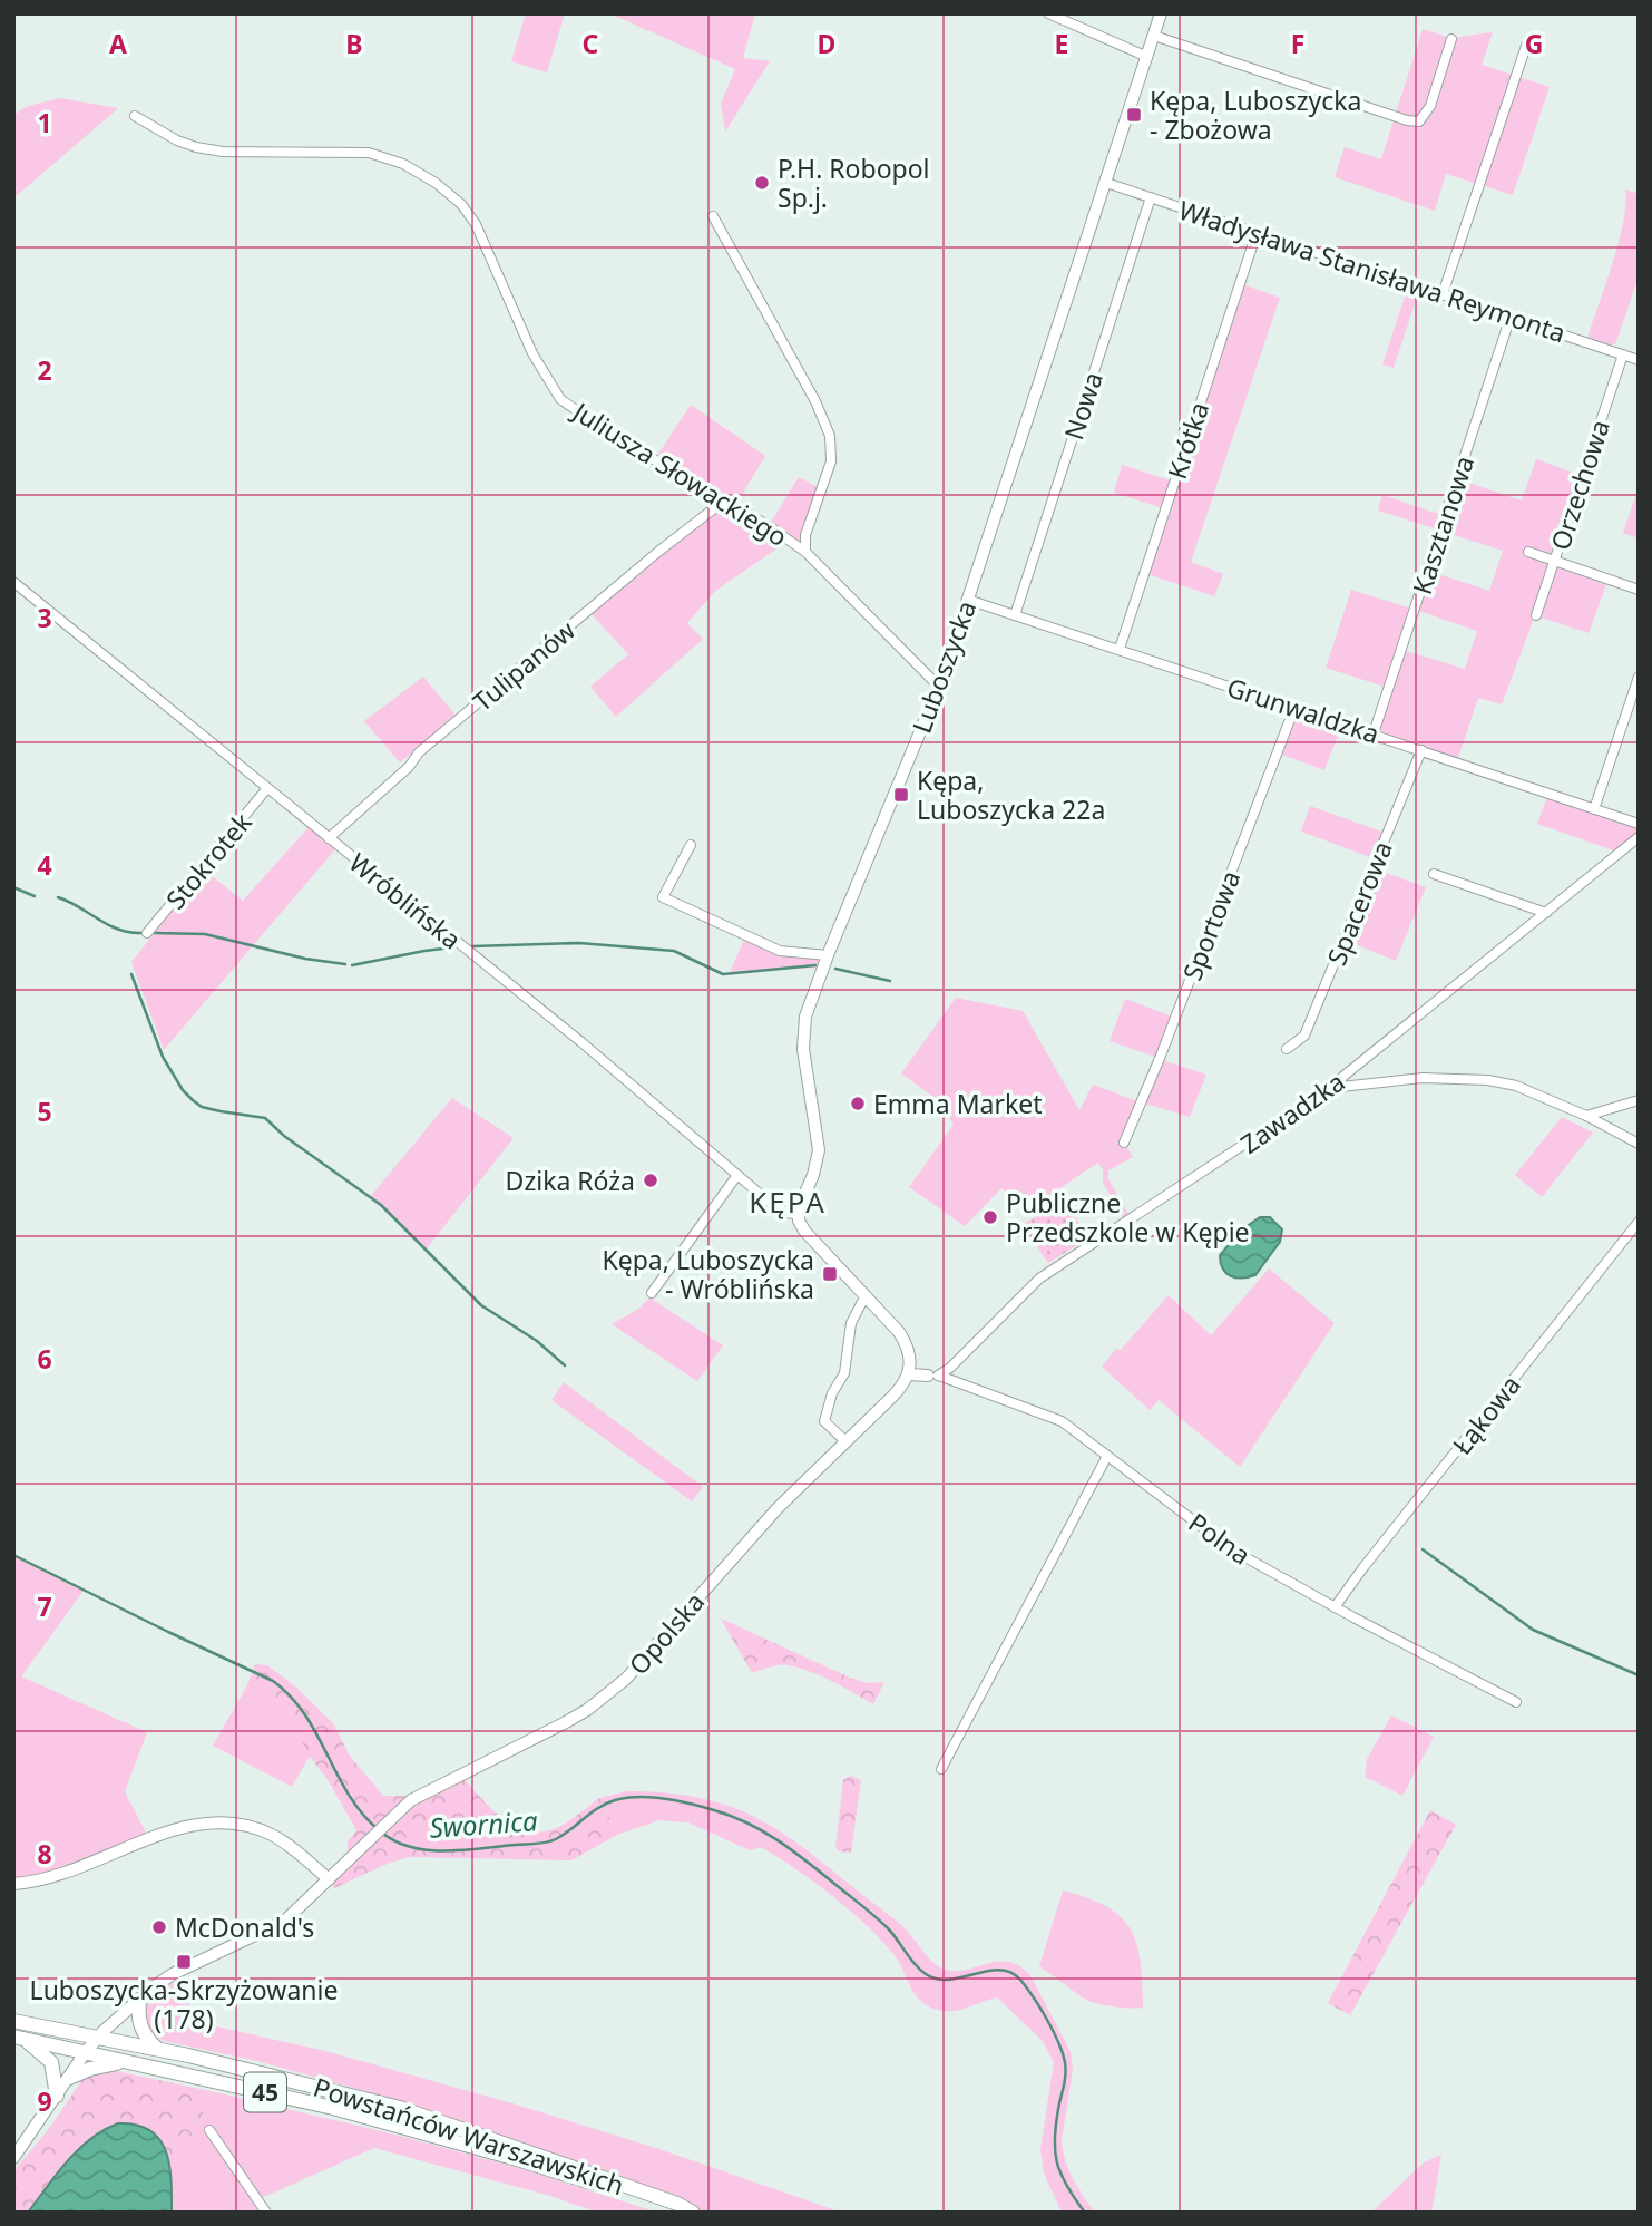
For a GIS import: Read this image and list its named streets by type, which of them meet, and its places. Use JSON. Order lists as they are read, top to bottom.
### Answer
{
  "streets": {
    "main road": ["45", "Powstańców Warszawskich"],
    "street": [
      "Władysława Stanisława Reymonta",
      "Nowa",
      "Krótka",
      "Juliusza Słowackiego",
      "Orzechowa",
      "Kasztanowa",
      "Tulipanów",
      "Luboszycka",
      "Grunwaldzka",
      "Stokrotek",
      "Wróblińska",
      "Spacerowa",
      "Sportowa",
      "Zawadzka",
      "Łąkowa",
      "Polna",
      "Opolska"
    ]
  },
  "crossings": [
    ["Władysława Stanisława Reymonta", "Nowa"],
    ["Władysława Stanisława Reymonta", "Krótka"],
    ["Władysława Stanisława Reymonta", "Orzechowa"],
    ["Władysława Stanisława Reymonta", "Kasztanowa"],
    ["Władysława Stanisława Reymonta", "Luboszycka"],
    ["Nowa", "Grunwaldzka"],
    ["Krótka", "Grunwaldzka"],
    ["Juliusza Słowackiego", "Tulipanów"],
    ["Juliusza Słowackiego", "Luboszycka"],
    ["Kasztanowa", "Grunwaldzka"],
    ["Tulipanów", "Wróblińska"],
    ["Luboszycka", "Grunwaldzka"],
    ["Luboszycka", "Wróblińska"],
    ["Grunwaldzka", "Spacerowa"],
    ["Grunwaldzka", "Sportowa"],
    ["Stokrotek", "Wróblińska"],
    ["Zawadzka", "Polna"],
    ["Łąkowa", "Polna"],
    ["Opolska", "Powstańców Warszawskich"]
  ],
  "districts": ["KĘPA"],
  "water": ["Swornica"],
  "places": {
    "transit": [
      "Kępa, Luboszycka - Zbożowa",
      "Kępa, Luboszycka 22a",
      "Kępa, Luboszycka - Wróblińska",
      "Luboszycka-Skrzyżowanie (178)"
    ],
    "other": [
      "P.H. Robopol Sp.j.",
      "Emma Market",
      "Dzika Róża",
      "Publiczne Przedszkole w Kępie",
      "McDonald's"
    ]
  },
  "grid": {
    "columns": [
      "A",
      "B",
      "C",
      "D",
      "E",
      "F",
      "G"
    ],
    "rows": [
      "1",
      "2",
      "3",
      "4",
      "5",
      "6",
      "7",
      "8",
      "9"
    ]
  }
}
